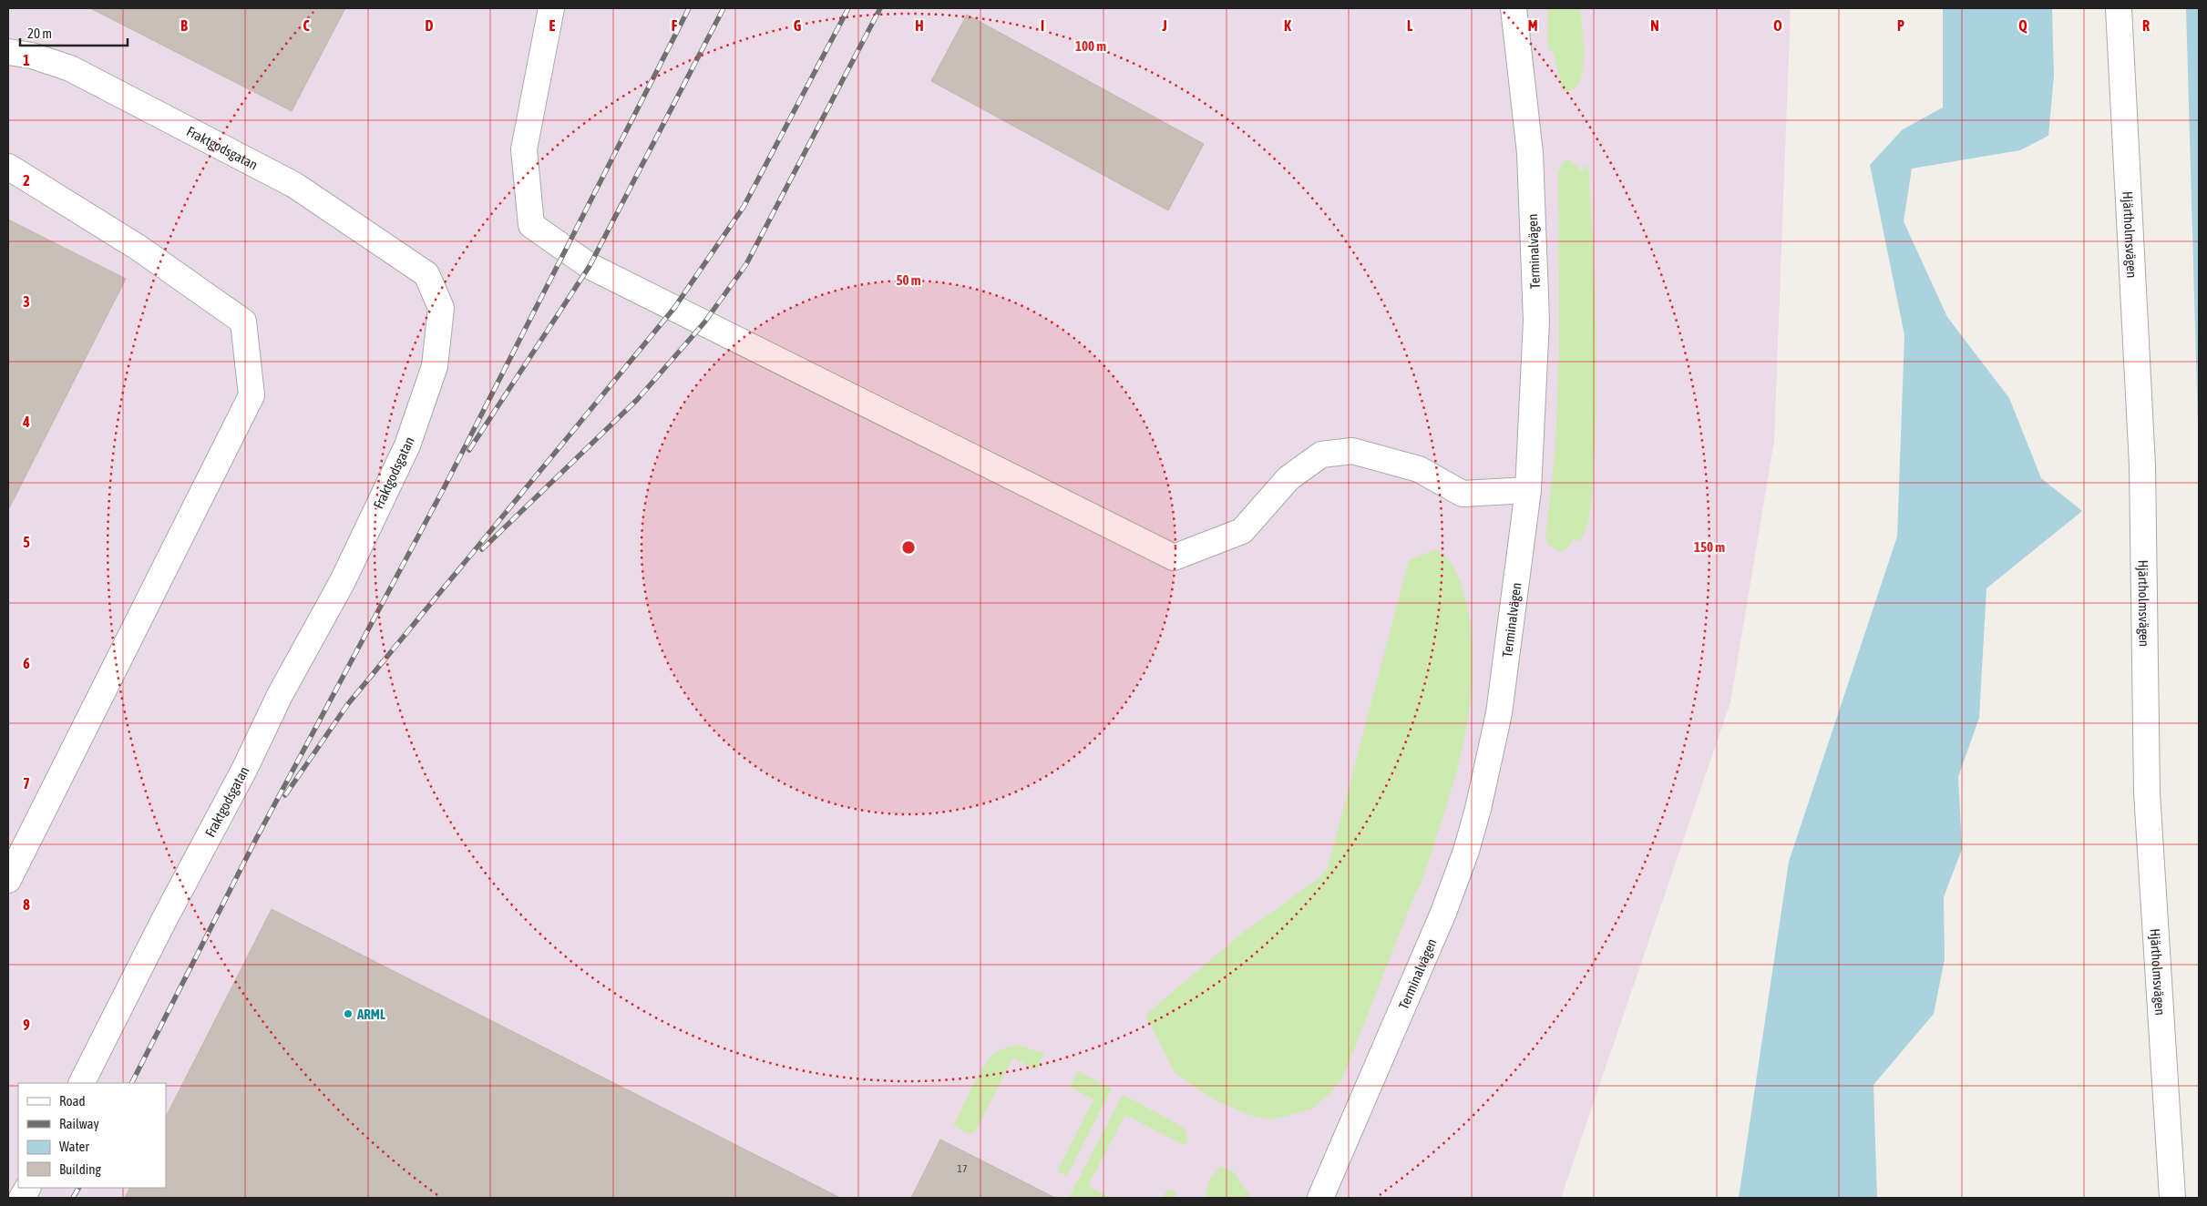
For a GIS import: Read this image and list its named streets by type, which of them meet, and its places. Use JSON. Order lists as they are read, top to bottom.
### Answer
{
  "streets": {
    "street": ["Fraktgodsgatan", "Hjärtholmsvägen", "Terminalvägen"]
  },
  "places": ["ARML"],
  "house_numbers": ["17"],
  "legend": [
    "Road",
    "Railway",
    "Water",
    "Building"
  ],
  "scale_bar": "20 m",
  "grid": {
    "columns": [
      "B",
      "C",
      "D",
      "E",
      "F",
      "G",
      "H",
      "I",
      "J",
      "K",
      "L",
      "M",
      "N",
      "O",
      "P",
      "Q",
      "R"
    ],
    "rows": [
      "1",
      "2",
      "3",
      "4",
      "5",
      "6",
      "7",
      "8",
      "9"
    ]
  },
  "rings": ["100 m", "50 m", "150 m"]
}
